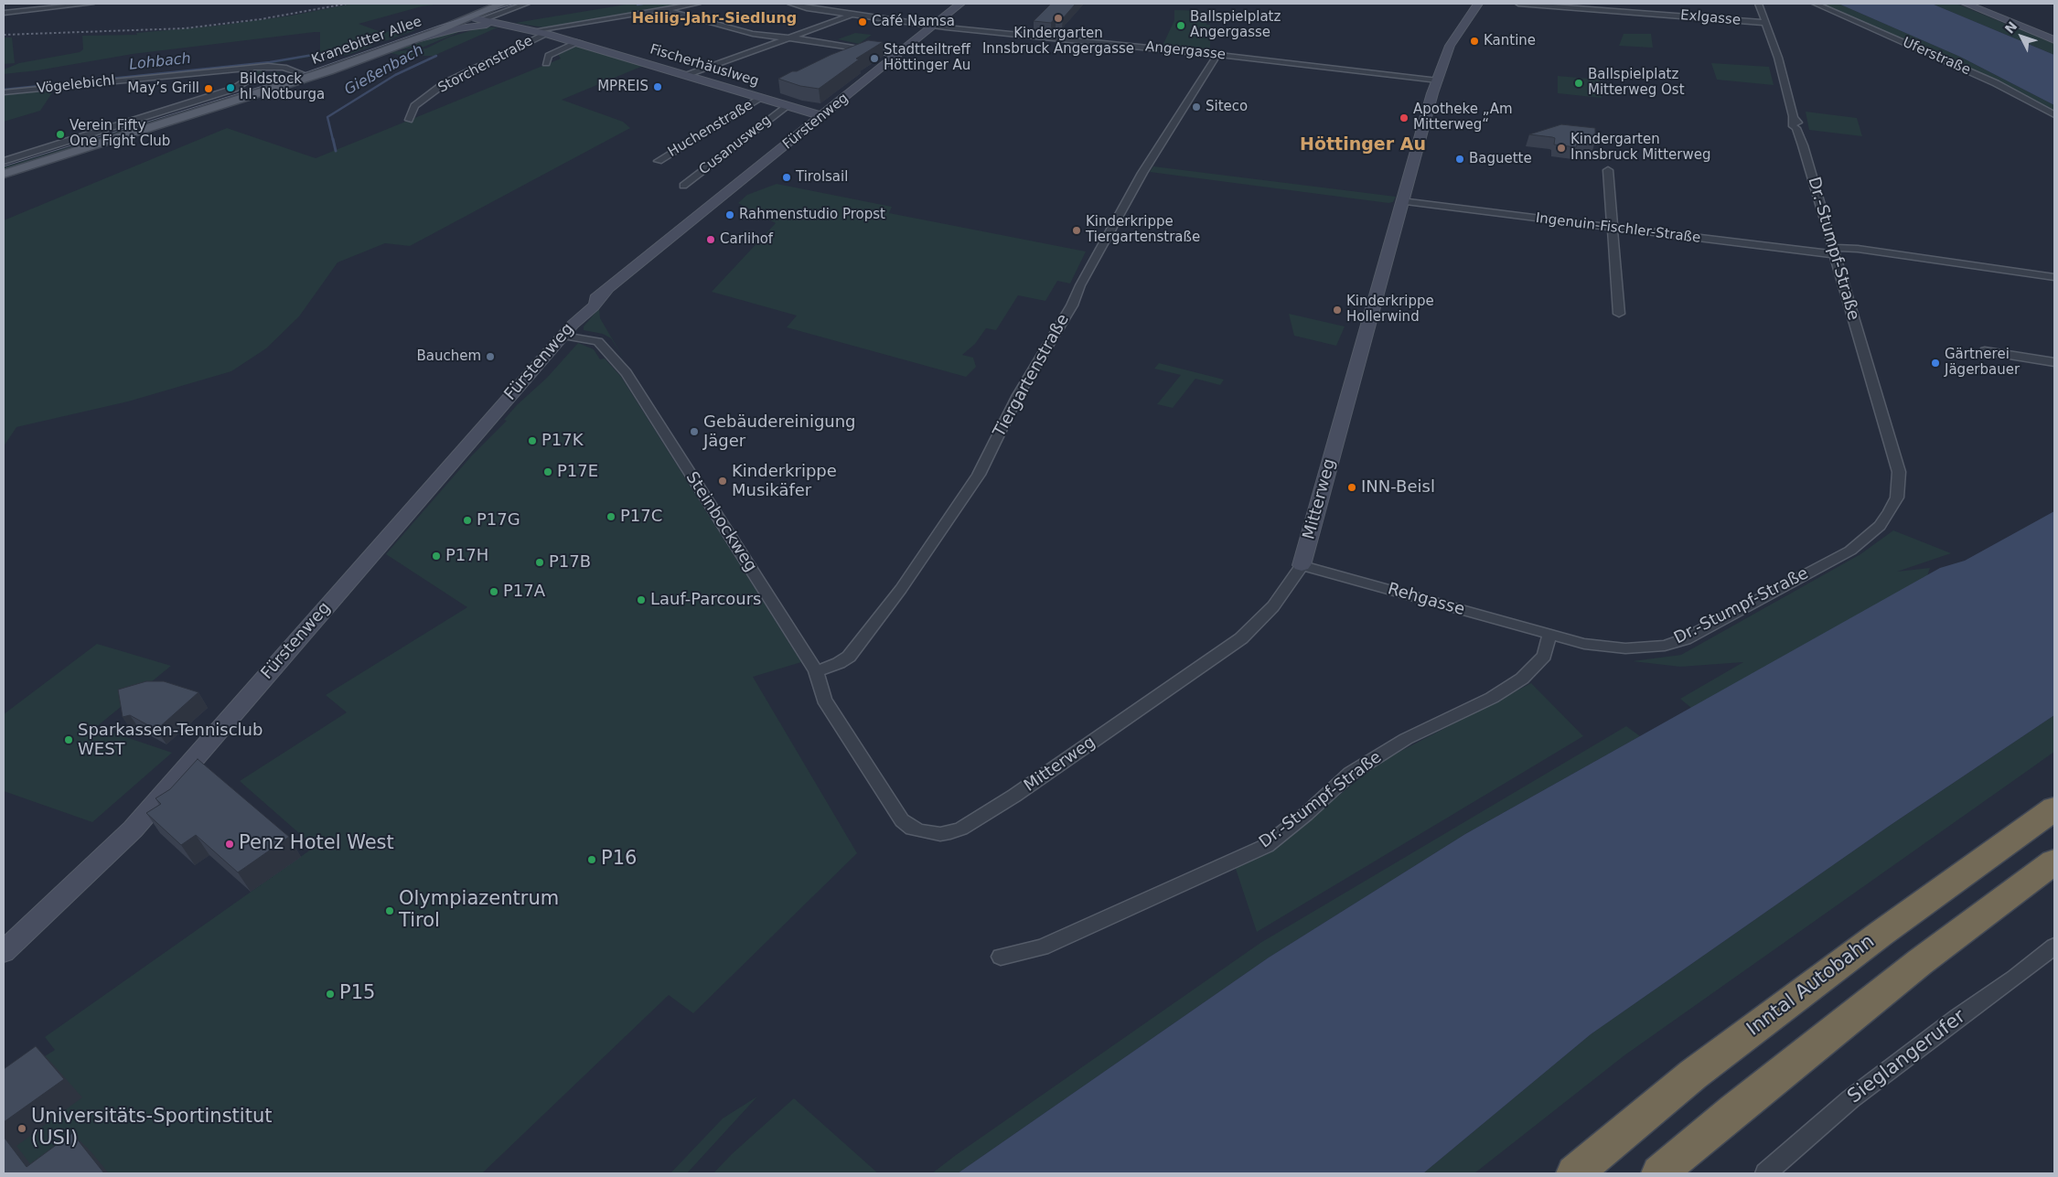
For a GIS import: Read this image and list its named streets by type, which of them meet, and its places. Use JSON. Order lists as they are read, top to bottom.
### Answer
{
  "streets": {
    "highway": ["Inntal Autobahn"],
    "main road": ["Kranebitter Allee"],
    "street": [
      "Exlgasse",
      "Angergasse",
      "Uferstraße",
      "Storchenstraße",
      "Fischerhäuslweg",
      "Vögelebichl",
      "Fürstenweg",
      "Huchenstraße",
      "Cusanusweg",
      "Ingenuin-Fischler-Straße",
      "Dr.-Stumpf-Straße",
      "Tiergartenstraße",
      "Mitterweg",
      "Steinbockweg",
      "Rehgasse",
      "Sieglangerufer"
    ]
  },
  "crossings": [
    ["Exlgasse", "Dr.-Stumpf-Straße"],
    ["Kranebitter Allee", "Fischerhäuslweg"],
    ["Kranebitter Allee", "Vögelebichl"],
    ["Angergasse", "Fürstenweg"],
    ["Angergasse", "Tiergartenstraße"],
    ["Angergasse", "Mitterweg"],
    ["Storchenstraße", "Fischerhäuslweg"],
    ["Fischerhäuslweg", "Fürstenweg"],
    ["Fischerhäuslweg", "Huchenstraße"],
    ["Fischerhäuslweg", "Cusanusweg"],
    ["Fürstenweg", "Steinbockweg"],
    ["Ingenuin-Fischler-Straße", "Dr.-Stumpf-Straße"],
    ["Ingenuin-Fischler-Straße", "Mitterweg"],
    ["Dr.-Stumpf-Straße", "Rehgasse"],
    ["Tiergartenstraße", "Steinbockweg"],
    ["Mitterweg", "Steinbockweg"],
    ["Mitterweg", "Rehgasse"]
  ],
  "districts": ["Heilig-Jahr-Siedlung", "Höttinger Au"],
  "water": ["Lohbach", "Gießenbach"],
  "places": [
    "Kindergarten Innsbruck Angergasse",
    "Café Namsa",
    "Ballspielplatz Angergasse",
    "Kantine",
    "Stadtteiltreff Höttinger Au",
    "Ballspielplatz Mitterweg Ost",
    "MPREIS",
    "Bildstock hl. Notburga",
    "May’s Grill",
    "Siteco",
    "Apotheke „Am Mitterweg“",
    "Verein Fifty One Fight Club",
    "Kindergarten Innsbruck Mitterweg",
    "Baguette",
    "Tirolsail",
    "Rahmenstudio Propst",
    "Kinderkrippe Tiergartenstraße",
    "Carlihof",
    "Kinderkrippe Hollerwind",
    "Bauchem",
    "Gärtnerei Jägerbauer",
    "Gebäudereinigung Jäger",
    "P17K",
    "P17E",
    "Kinderkrippe Musikäfer",
    "INN-Beisl",
    "P17C",
    "P17G",
    "P17H",
    "P17B",
    "P17A",
    "Lauf-Parcours",
    "Sparkassen-Tennisclub WEST",
    "Penz Hotel West",
    "P16",
    "Olympiazentrum Tirol",
    "P15",
    "Universitäts-Sportinstitut (USI)"
  ],
  "north": "top left"
}
